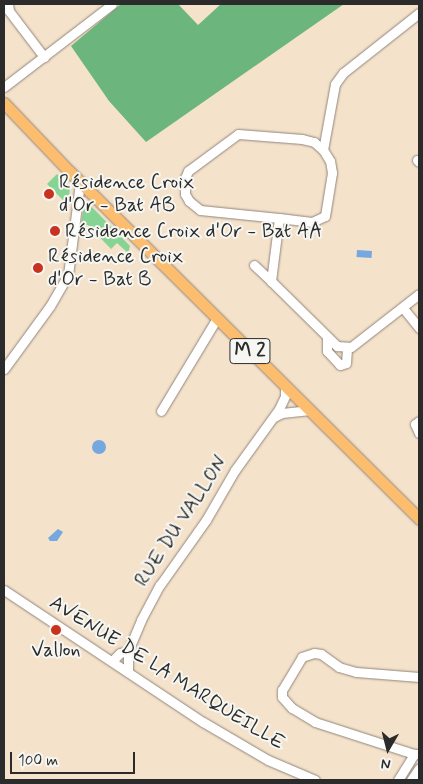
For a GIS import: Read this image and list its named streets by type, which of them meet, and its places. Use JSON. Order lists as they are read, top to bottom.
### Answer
{
  "streets": {
    "main road": ["M 2"],
    "street": ["RUE DU VALLON", "AVENUE DE LA MARQUEILLE"]
  },
  "crossings": [
    ["M 2", "RUE DU VALLON"],
    ["RUE DU VALLON", "AVENUE DE LA MARQUEILLE"]
  ],
  "places": [
    "Résidence Croix d'Or - Bat AB",
    "Résidence Croix d'Or - Bat AA",
    "Résidence Croix d'Or - Bat B",
    "Vallon"
  ],
  "scale_bar": "100 m",
  "north": "bottom"
}
